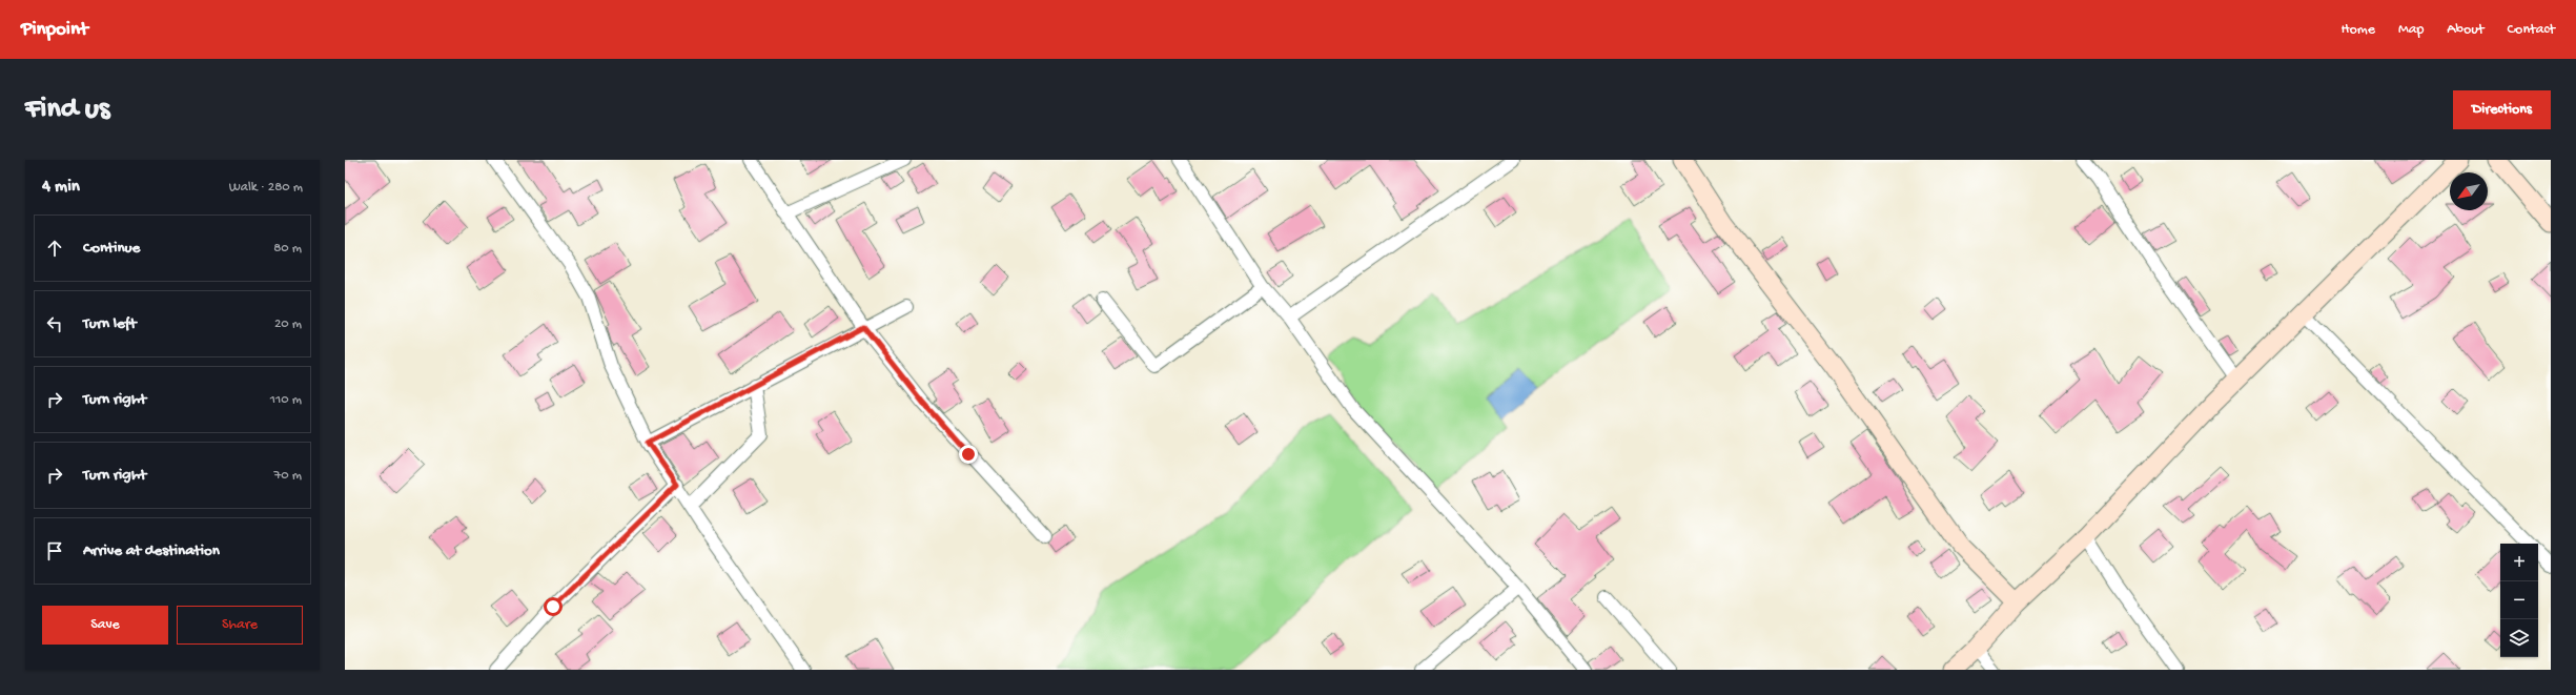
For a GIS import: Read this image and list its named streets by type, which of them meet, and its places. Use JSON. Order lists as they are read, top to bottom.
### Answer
{
  "north": "bottom left",
  "page": {
    "header": "Pinpoint",
    "nav": [
      "Home",
      "Map",
      "About",
      "Contact"
    ],
    "buttons": [
      "Directions",
      ["Save", "Share"]
    ],
    "title": "Find us",
    "heading": ["4 min", "Walk · 280 m"],
    "list": [
      ["Continue", "80 m"],
      ["Turn left", "20 m"],
      ["Turn right", "110 m"],
      ["Turn right", "70 m"],
      "Arrive at destination"
    ],
    "map_buttons": ["+", "−"]
  }
}
